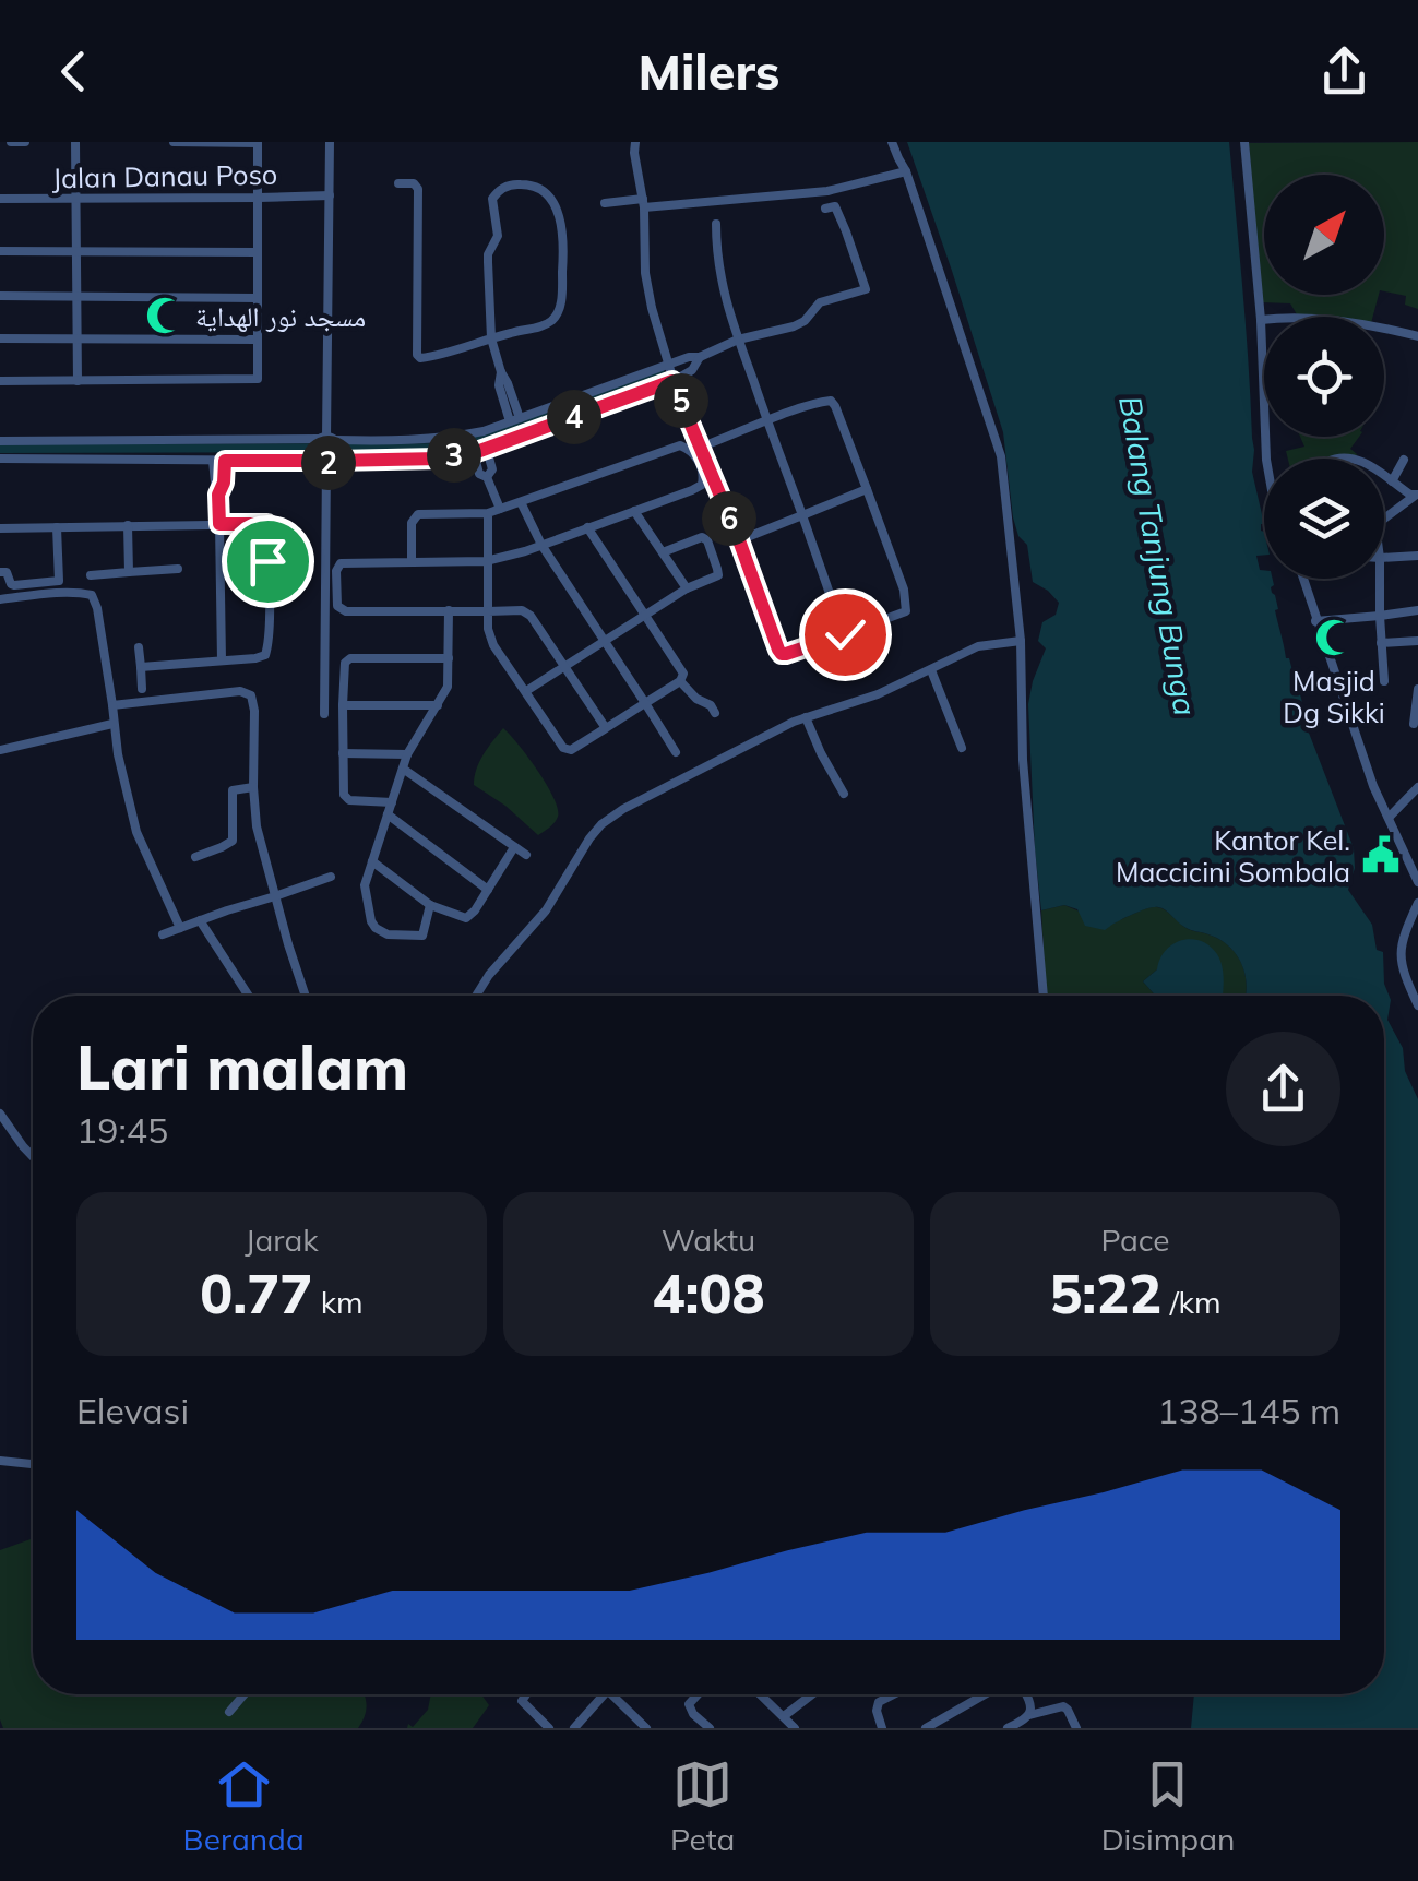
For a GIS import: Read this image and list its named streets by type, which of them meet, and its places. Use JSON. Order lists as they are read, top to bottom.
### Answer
{
  "streets": {
    "street": ["Jalan Danau Poso"]
  },
  "water": ["Balang Tanjung Bunga"],
  "places": {
    "mosque": ["مسجد نور الهداية", "Masjid Dg Sikki"],
    "public building": ["Kantor Kel. Maccicini Sombala"]
  },
  "north": "top right",
  "page": {
    "header": "Milers",
    "pins": [
      "5",
      "4",
      "3",
      "2",
      "6"
    ],
    "heading": ["Lari malam", "19:45"],
    "stats": [
      ["Jarak", "0.77 km"],
      ["Waktu", "4:08"],
      ["Pace", "5:22 /km"]
    ],
    "chart": ["Elevasi", "138–145 m"],
    "tabs": ["Beranda", "Peta", "Disimpan"]
  }
}
